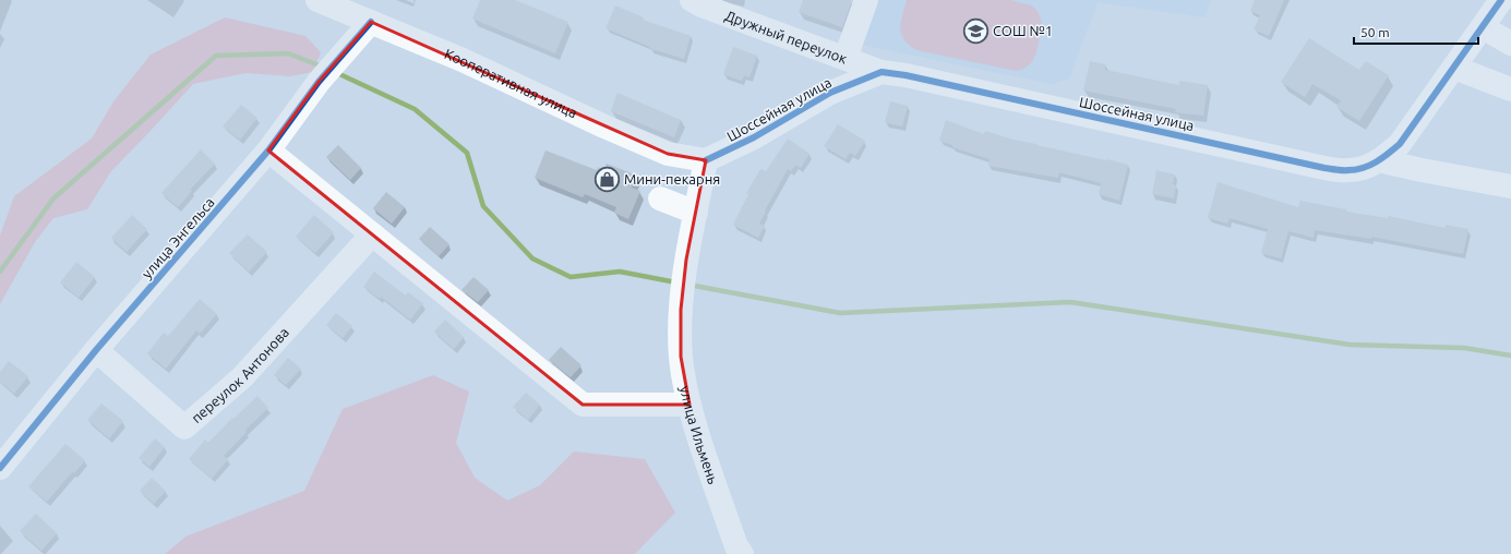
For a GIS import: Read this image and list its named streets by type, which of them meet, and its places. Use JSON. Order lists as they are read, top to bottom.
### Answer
{
  "streets": {
    "street": [
      "Дружный переулок",
      "Кооперативная улица",
      "Шоссейная улица",
      "улица Энгельса",
      "переулок Антонова",
      "улица Ильмень"
    ]
  },
  "crossings": [
    ["Дружный переулок", "Шоссейная улица"],
    ["Кооперативная улица", "Шоссейная улица"],
    ["Кооперативная улица", "улица Энгельса"],
    ["Кооперативная улица", "улица Ильмень"],
    ["Шоссейная улица", "улица Ильмень"],
    ["улица Энгельса", "переулок Антонова"]
  ],
  "places": {
    "school or university": ["СОШ №1"],
    "shop": ["Мини-пекарня"]
  },
  "scale_bar": "50 m"
}
